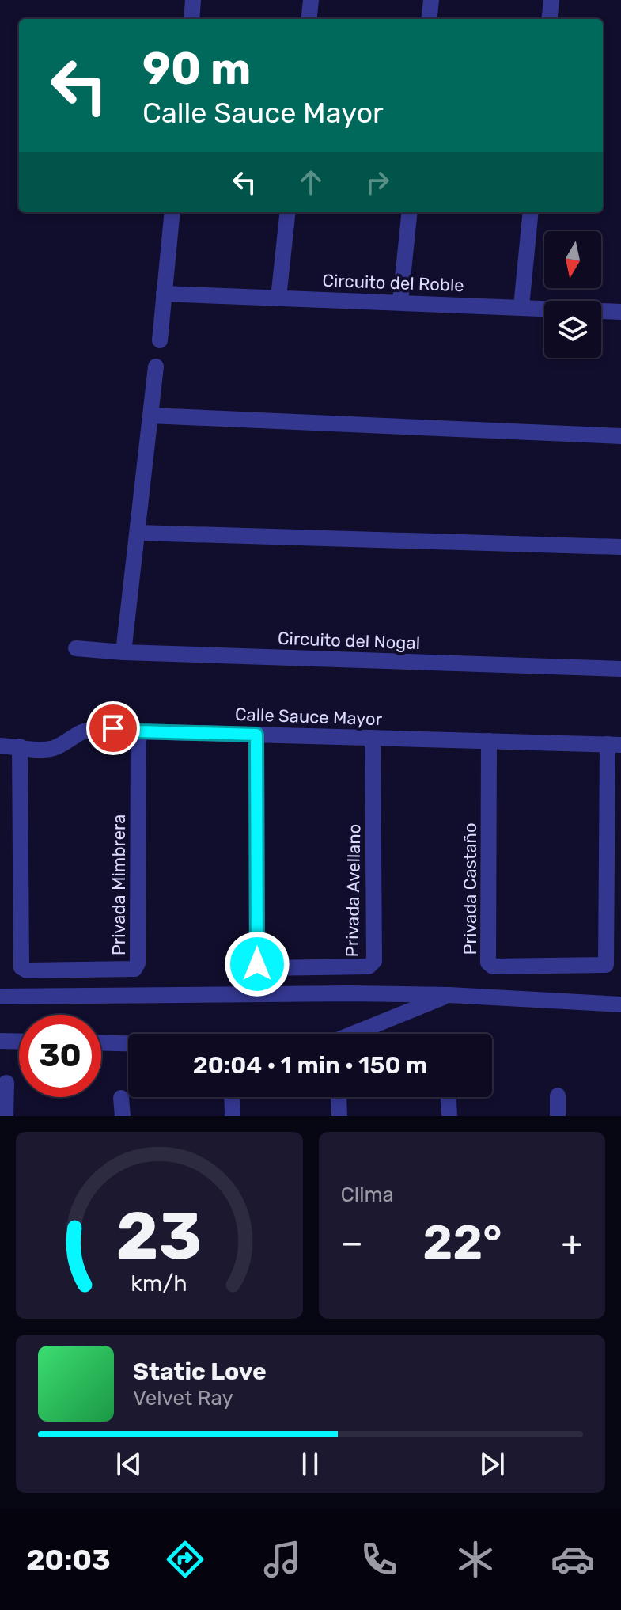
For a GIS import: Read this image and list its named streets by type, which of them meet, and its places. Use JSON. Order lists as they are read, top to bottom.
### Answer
{
  "streets": {
    "street": [
      "Circuito del Roble",
      "Circuito del Nogal",
      "Calle Sauce Mayor",
      "Privada Mimbrera",
      "Privada Castaño",
      "Privada Avellano"
    ]
  },
  "crossings": [
    ["Calle Sauce Mayor", "Privada Mimbrera"],
    ["Calle Sauce Mayor", "Privada Castaño"],
    ["Calle Sauce Mayor", "Privada Avellano"]
  ],
  "north": "bottom",
  "page": {
    "turn": ["90 m", "Calle Sauce Mayor"],
    "limit": "30",
    "trip": "20:04 · 1 min · 150 m",
    "tile": "Clima",
    "heat": ["−", "22°", "+"],
    "song": ["Static Love", "Velvet Ray"],
    "tabs": "20:03",
    "gauge": ["23", "km/h"]
  }
}
